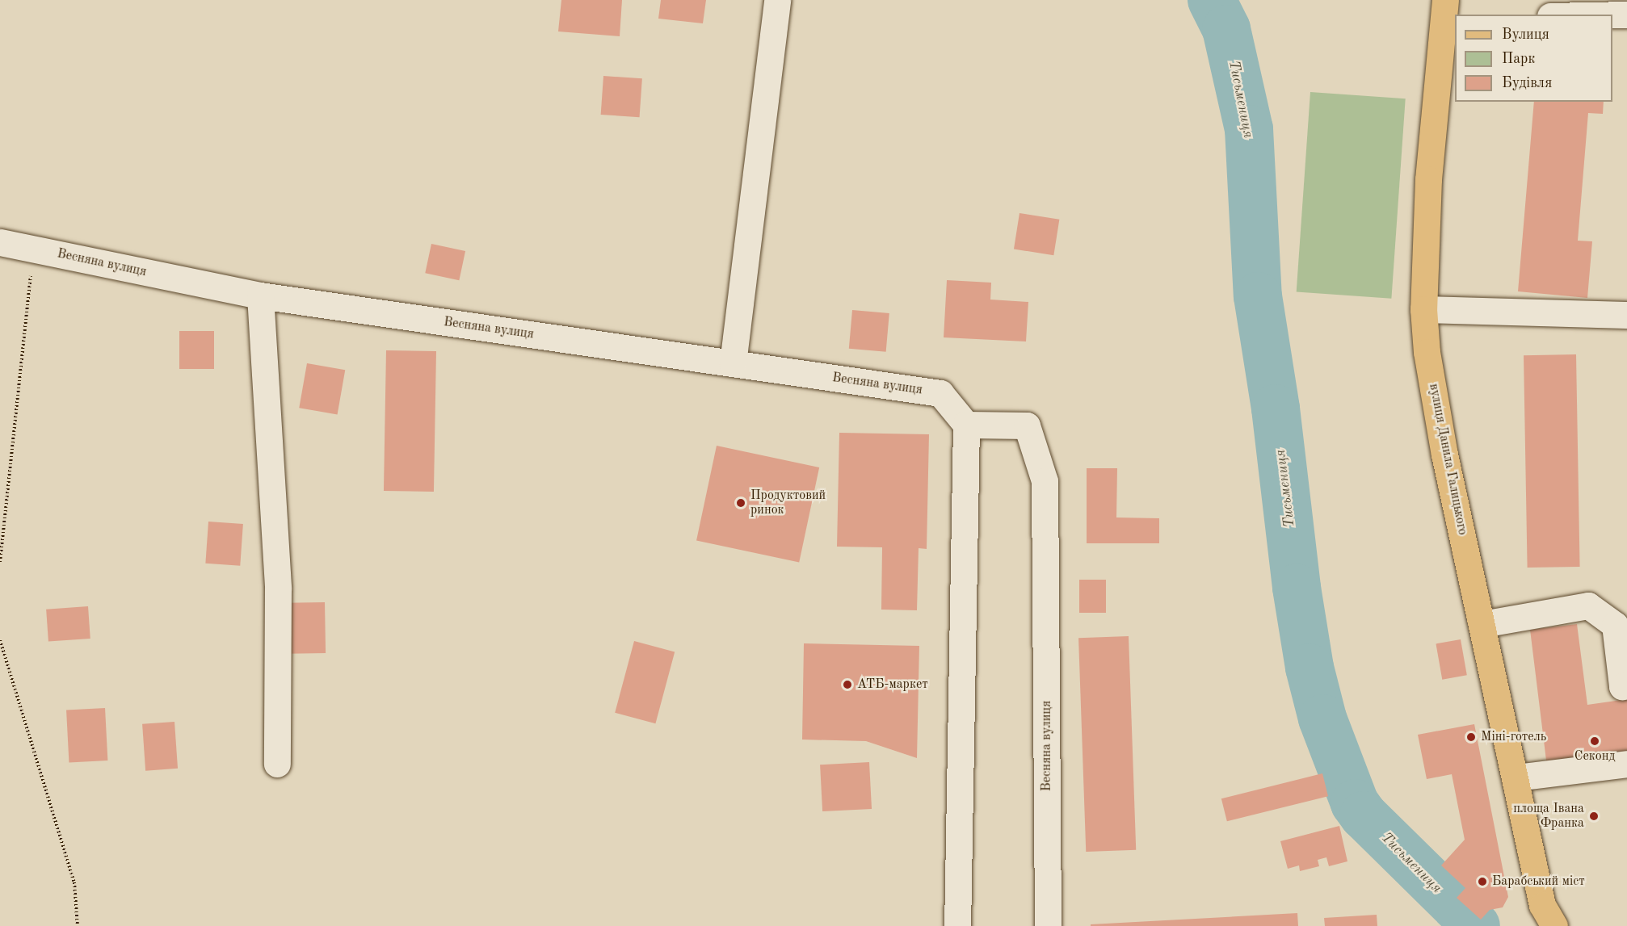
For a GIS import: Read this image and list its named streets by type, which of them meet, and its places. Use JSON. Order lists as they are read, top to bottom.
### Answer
{
  "streets": {
    "main road": ["вулиця Данила Галицького"],
    "street": ["Весняна вулиця"]
  },
  "water": ["Тисьмениця"],
  "places": [
    "Продуктовий ринок",
    "АТБ-маркет",
    "Міні-готель",
    "Секонд",
    "площа Івана Франка",
    "Барабський міст"
  ],
  "legend": ["Вулиця", "Парк", "Будівля"]
}
